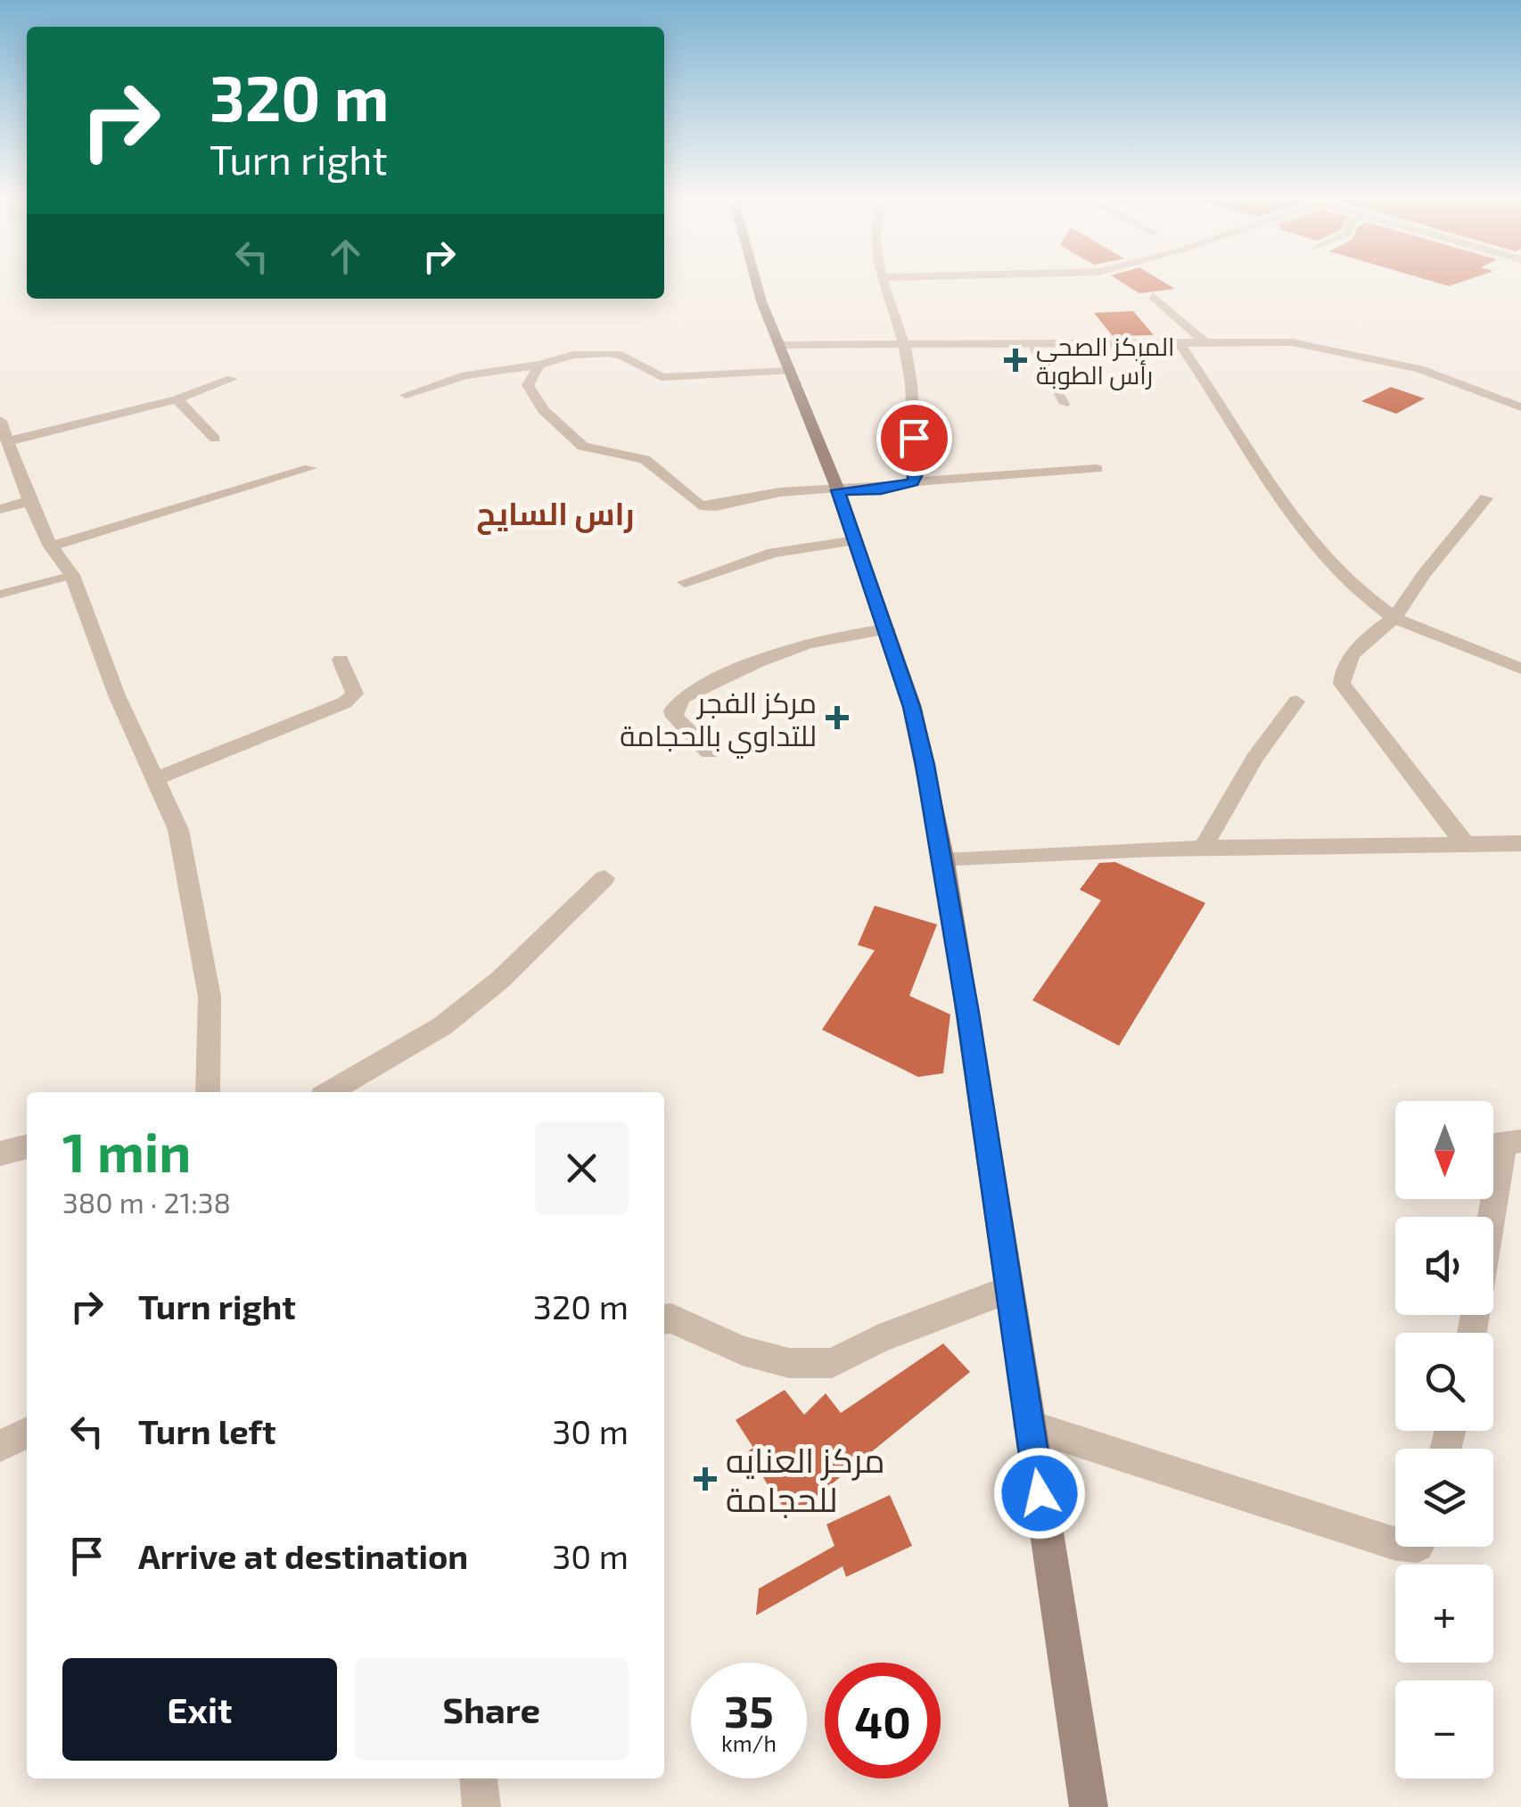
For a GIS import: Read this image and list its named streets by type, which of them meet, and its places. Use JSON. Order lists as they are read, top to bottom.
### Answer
{
  "districts": ["راس السايح"],
  "places": {
    "health": ["المركز الصحي رأس الطوبة", "مركز الفجر للتداوي بالحجامة", "مركز العنايه للحجامة"]
  },
  "north": "bottom",
  "page": {
    "turn": ["320 m", "Turn right"],
    "heading": ["1 min", "380 m · 21:38"],
    "map_buttons": ["+", "−"],
    "list": [
      {
        "name": "Turn right",
        "value": "320 m"
      },
      {
        "name": "Turn left",
        "value": "30 m"
      },
      {
        "name": "Arrive at destination",
        "value": "30 m"
      }
    ],
    "buttons": ["Exit", "Share"],
    "speed": "35 km/h",
    "limit": "40"
  }
}
